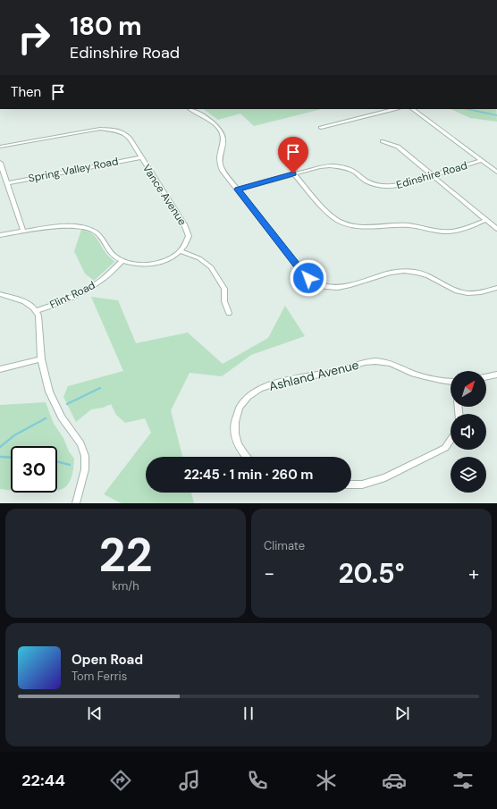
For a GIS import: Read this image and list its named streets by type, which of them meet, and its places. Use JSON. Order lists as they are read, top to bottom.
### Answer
{
  "streets": {
    "street": [
      "Spring Valley Road",
      "Edinshire Road",
      "Vance Avenue",
      "Flint Road",
      "Ashland Avenue"
    ]
  },
  "crossings": [
    ["Spring Valley Road", "Vance Avenue"]
  ],
  "north": "top right",
  "page": {
    "turn": ["180 m", "Edinshire Road"],
    "then": "Then",
    "limit": "30",
    "trip": "22:45 · 1 min · 260 m",
    "tile": [
      ["22", "km/h"],
      "Climate"
    ],
    "heat": ["−", "20.5°", "+"],
    "song": ["Open Road", "Tom Ferris"],
    "tabs": "22:44"
  }
}
